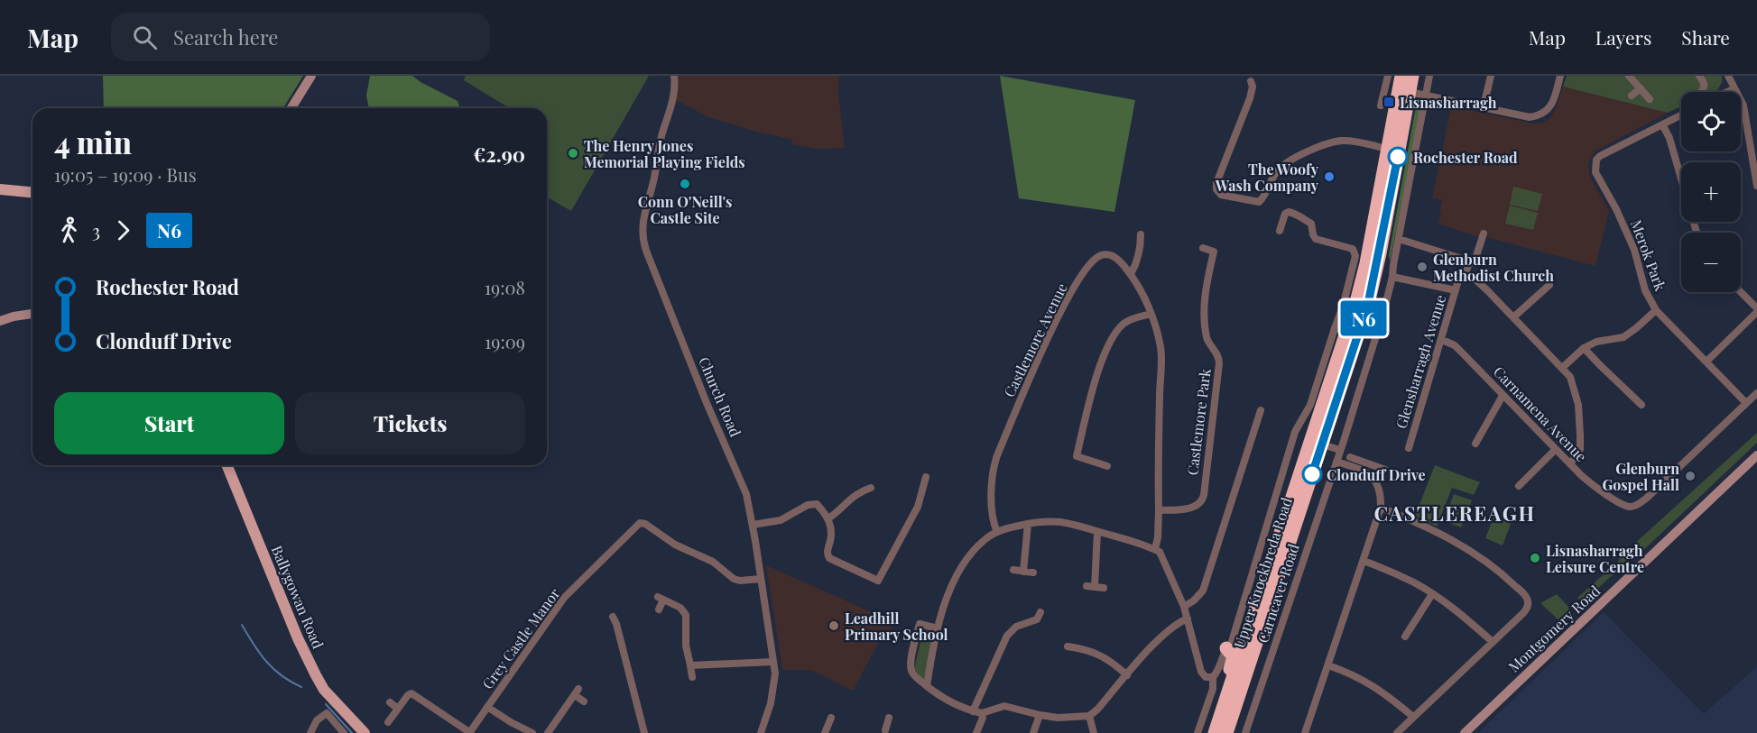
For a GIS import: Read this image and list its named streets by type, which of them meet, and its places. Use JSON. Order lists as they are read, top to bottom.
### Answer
{
  "streets": {
    "highway": ["Upper Knockbreda Road"],
    "main road": ["Ballygowan Road"],
    "street": [
      "Merok Park",
      "Castlemore Avenue",
      "Glensharragh Avenue",
      "Church Road",
      "Carnamena Avenue",
      "Castlemore Park",
      "Carncaver Road",
      "Montgomery Road",
      "Grey Castle Manor"
    ]
  },
  "crossings": [
    ["Merok Park", "Carnamena Avenue"],
    ["Castlemore Avenue", "Castlemore Park"],
    ["Glensharragh Avenue", "Carnamena Avenue"],
    ["Church Road", "Grey Castle Manor"]
  ],
  "districts": ["CASTLEREAGH"],
  "places": {
    "transit": ["Lisnasharragh"],
    "other": [
      "The Henry Jones Memorial Playing Fields",
      "Rochester Road",
      "The Woofy Wash Company",
      "Conn O'Neill's Castle Site",
      "Glenburn Methodist Church",
      "Clonduff Drive",
      "Glenburn Gospel Hall",
      "Lisnasharragh Leisure Centre",
      "Leadhill Primary School"
    ]
  },
  "lines": ["bus line N6"],
  "page": {
    "header": "Map",
    "search": "Search here",
    "nav": ["Map", "Layers", "Share"],
    "on_map": "N6",
    "map_buttons": ["+", "−"],
    "heading": ["4 min", "19:05 – 19:09 · Bus", "€2.90"],
    "legs": ["3", "N6"],
    "list": [
      {
        "name": "Rochester Road",
        "value": "19:08"
      },
      {
        "name": "Clonduff Drive",
        "value": "19:09"
      }
    ],
    "buttons": ["Start", "Tickets"]
  }
}
